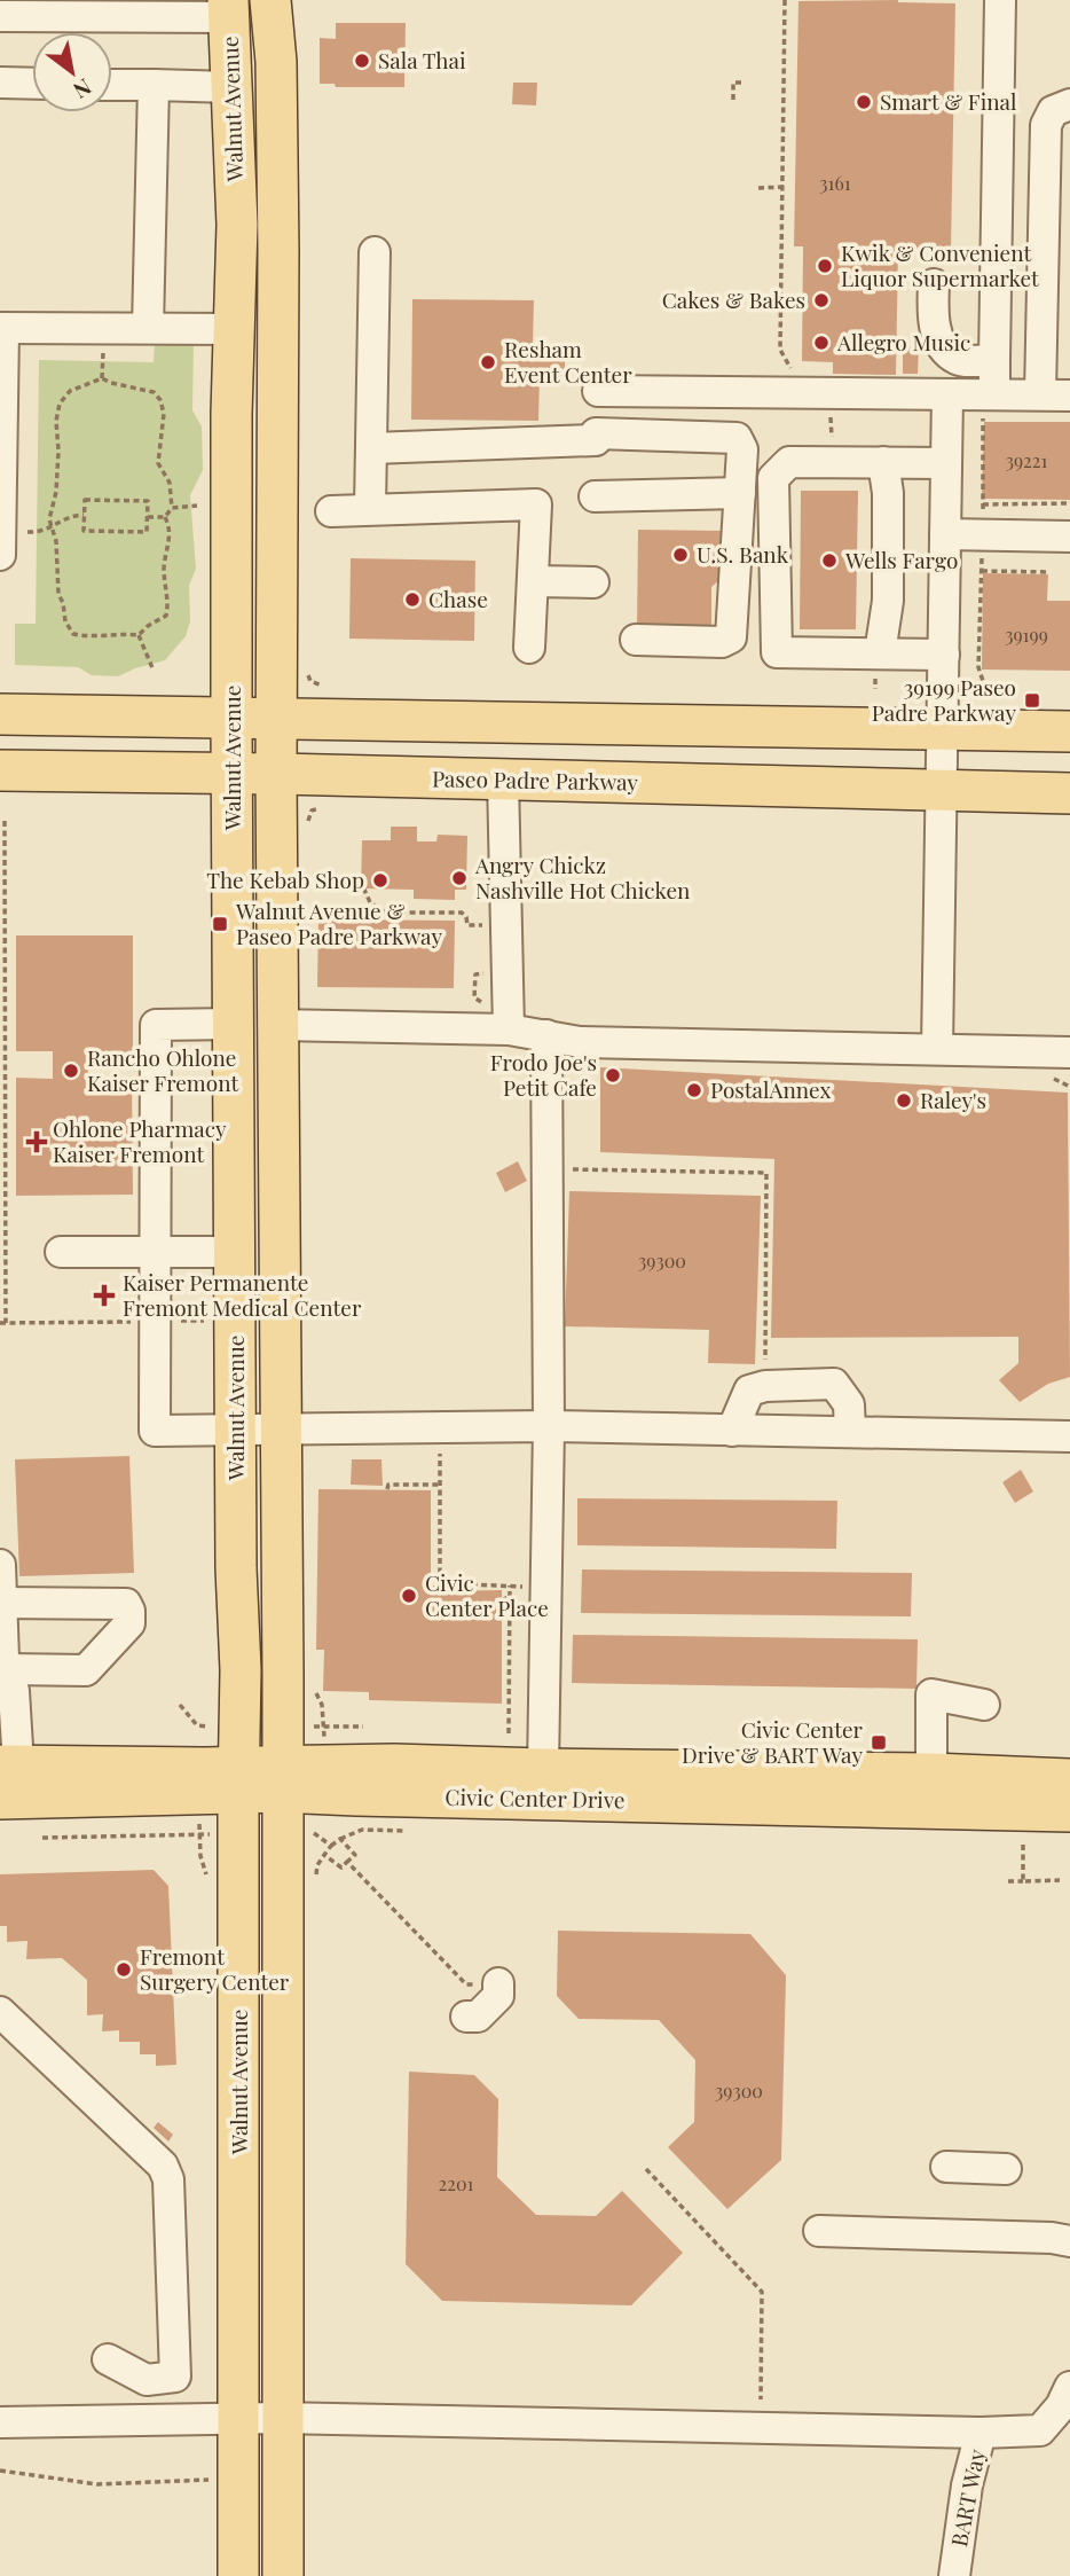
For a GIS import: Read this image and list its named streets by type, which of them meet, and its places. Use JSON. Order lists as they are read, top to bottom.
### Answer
{
  "streets": {
    "main road": ["Walnut Avenue", "Paseo Padre Parkway", "Civic Center Drive"],
    "street": ["BART Way"]
  },
  "crossings": [
    ["Walnut Avenue", "Paseo Padre Parkway"],
    ["Walnut Avenue", "Civic Center Drive"]
  ],
  "places": {
    "other": [
      "Sala Thai",
      "Smart & Final",
      "Kwik & Convenient Liquor Supermarket",
      "Cakes & Bakes",
      "Allegro Music",
      "Resham Event Center",
      "U.S. Bank",
      "Wells Fargo",
      "Chase",
      "Angry Chickz Nashville Hot Chicken",
      "The Kebab Shop",
      "Rancho Ohlone Kaiser Fremont",
      "Frodo Joe's Petit Cafe",
      "PostalAnnex",
      "Raley's",
      "Civic Center Place",
      "Fremont Surgery Center"
    ],
    "transit": ["39199 Paseo Padre Parkway", "Walnut Avenue & Paseo Padre Parkway", "Civic Center Drive & BART Way"],
    "health": ["Ohlone Pharmacy Kaiser Fremont", "Kaiser Permanente Fremont Medical Center"]
  },
  "house_numbers": [
    "3161",
    "39221",
    "39199",
    "39300",
    "39300",
    "2201"
  ],
  "north": "bottom right"
}
